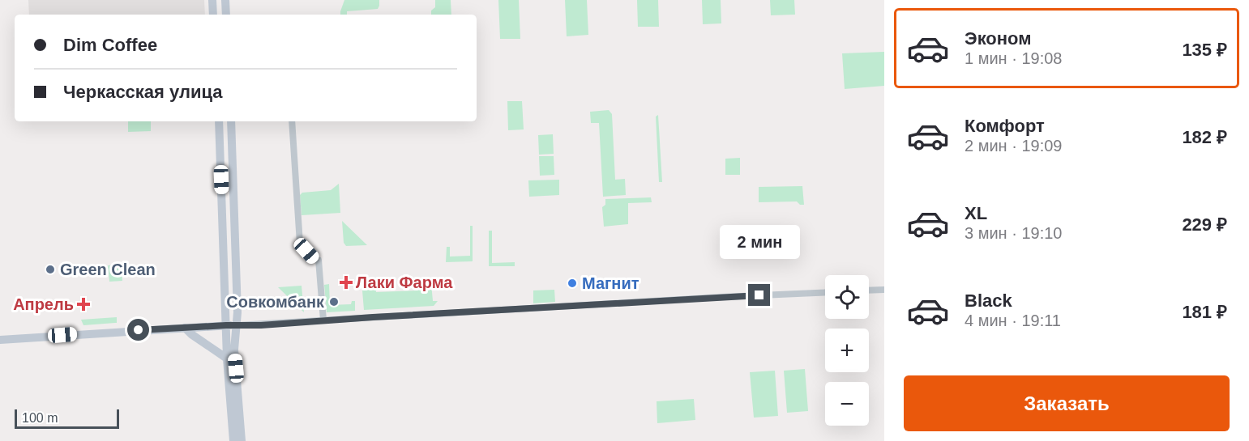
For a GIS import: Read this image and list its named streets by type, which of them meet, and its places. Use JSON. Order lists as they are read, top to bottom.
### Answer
{
  "places": {
    "other": ["Green Clean", "Магнит", "Совкомбанк"],
    "health": ["Лаки Фарма", "Апрель"]
  },
  "scale_bar": "100 m",
  "page": {
    "list": [
      {
        "name": "Эконом",
        "note": "1 мин · 19:08",
        "value": "135 ₽"
      },
      {
        "name": "Комфорт",
        "note": "2 мин · 19:09",
        "value": "182 ₽"
      },
      {
        "name": "XL",
        "note": "3 мин · 19:10",
        "value": "229 ₽"
      },
      {
        "name": "Black",
        "note": "4 мин · 19:11",
        "value": "181 ₽"
      }
    ],
    "banner": ["Dim Coffee", "Черкасская улица"],
    "bubble": "2 мин",
    "map_buttons": ["+", "−"],
    "buttons": "Заказать",
    "scale": "100 m"
  }
}
